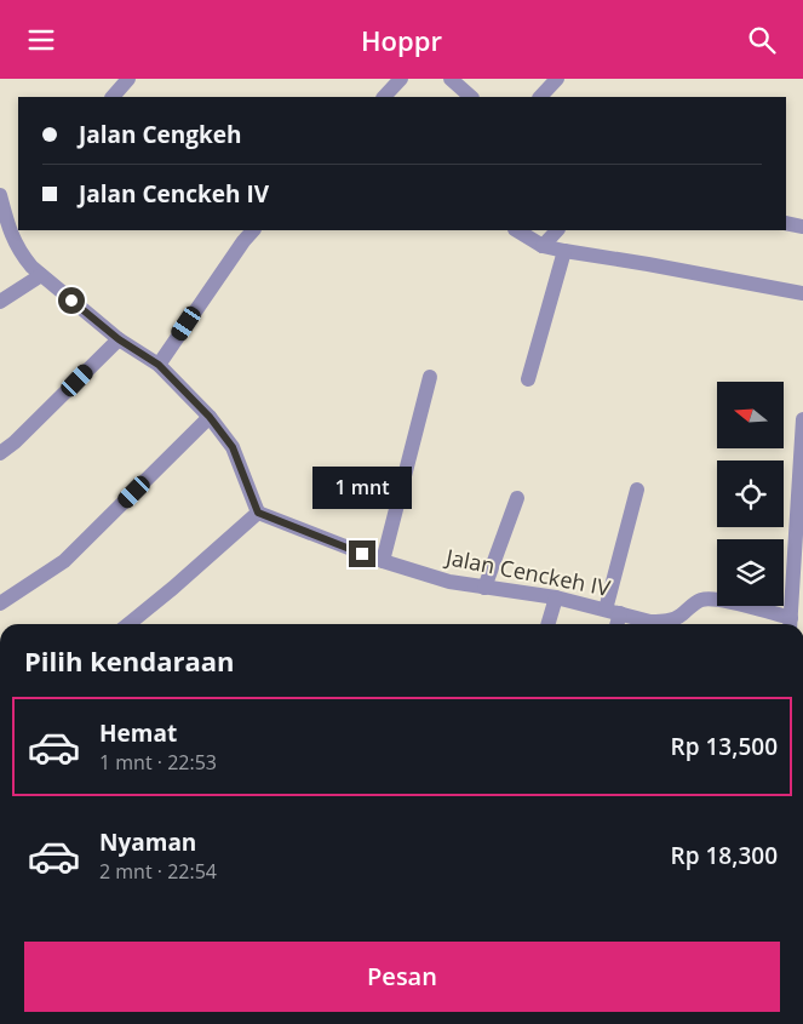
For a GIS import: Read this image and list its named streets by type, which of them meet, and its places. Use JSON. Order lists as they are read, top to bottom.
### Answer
{
  "streets": {
    "street": ["Jalan Cenckeh IV"]
  },
  "north": "left",
  "page": {
    "header": "Hoppr",
    "banner": ["Jalan Cengkeh", "Jalan Cenckeh IV"],
    "bubble": "1 mnt",
    "heading": "Pilih kendaraan",
    "list": [
      {
        "name": "Hemat",
        "note": "1 mnt · 22:53",
        "value": "Rp 13,500"
      },
      {
        "name": "Nyaman",
        "note": "2 mnt · 22:54",
        "value": "Rp 18,300"
      }
    ],
    "buttons": "Pesan"
  }
}
